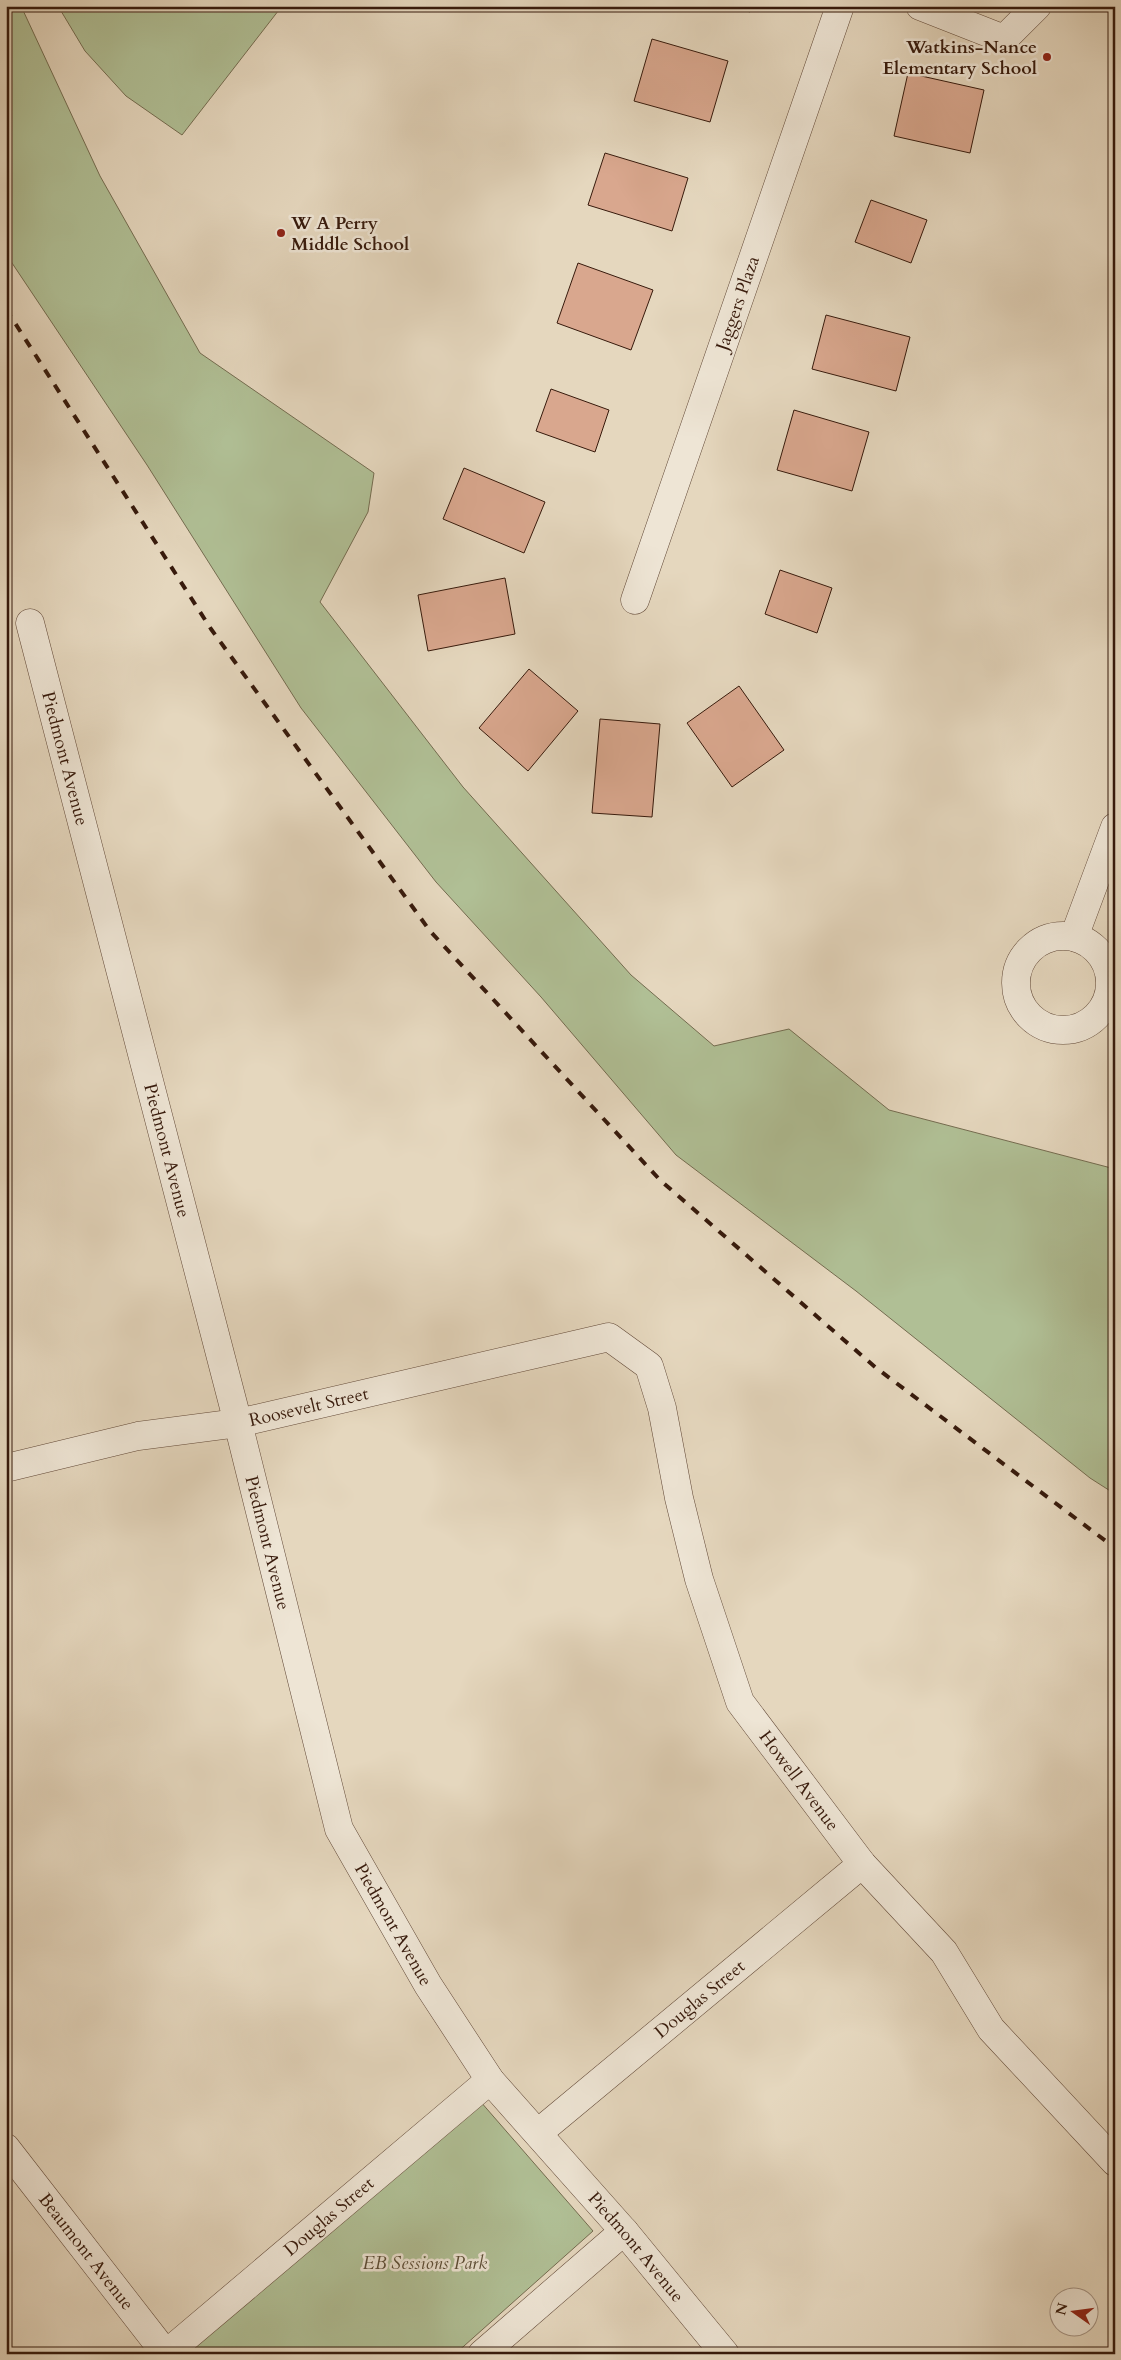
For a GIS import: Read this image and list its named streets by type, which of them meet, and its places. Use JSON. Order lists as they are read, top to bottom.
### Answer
{
  "streets": {
    "street": [
      "Jaggers Plaza",
      "Piedmont Avenue",
      "Roosevelt Street",
      "Howell Avenue",
      "Douglas Street",
      "Beaumont Avenue"
    ]
  },
  "crossings": [
    ["Piedmont Avenue", "Roosevelt Street"],
    ["Piedmont Avenue", "Douglas Street"],
    ["Roosevelt Street", "Howell Avenue"],
    ["Howell Avenue", "Douglas Street"],
    ["Douglas Street", "Beaumont Avenue"]
  ],
  "parks": ["EB Sessions Park"],
  "places": ["Watkins-Nance Elementary School", "W A Perry Middle School"],
  "north": "left"
}
